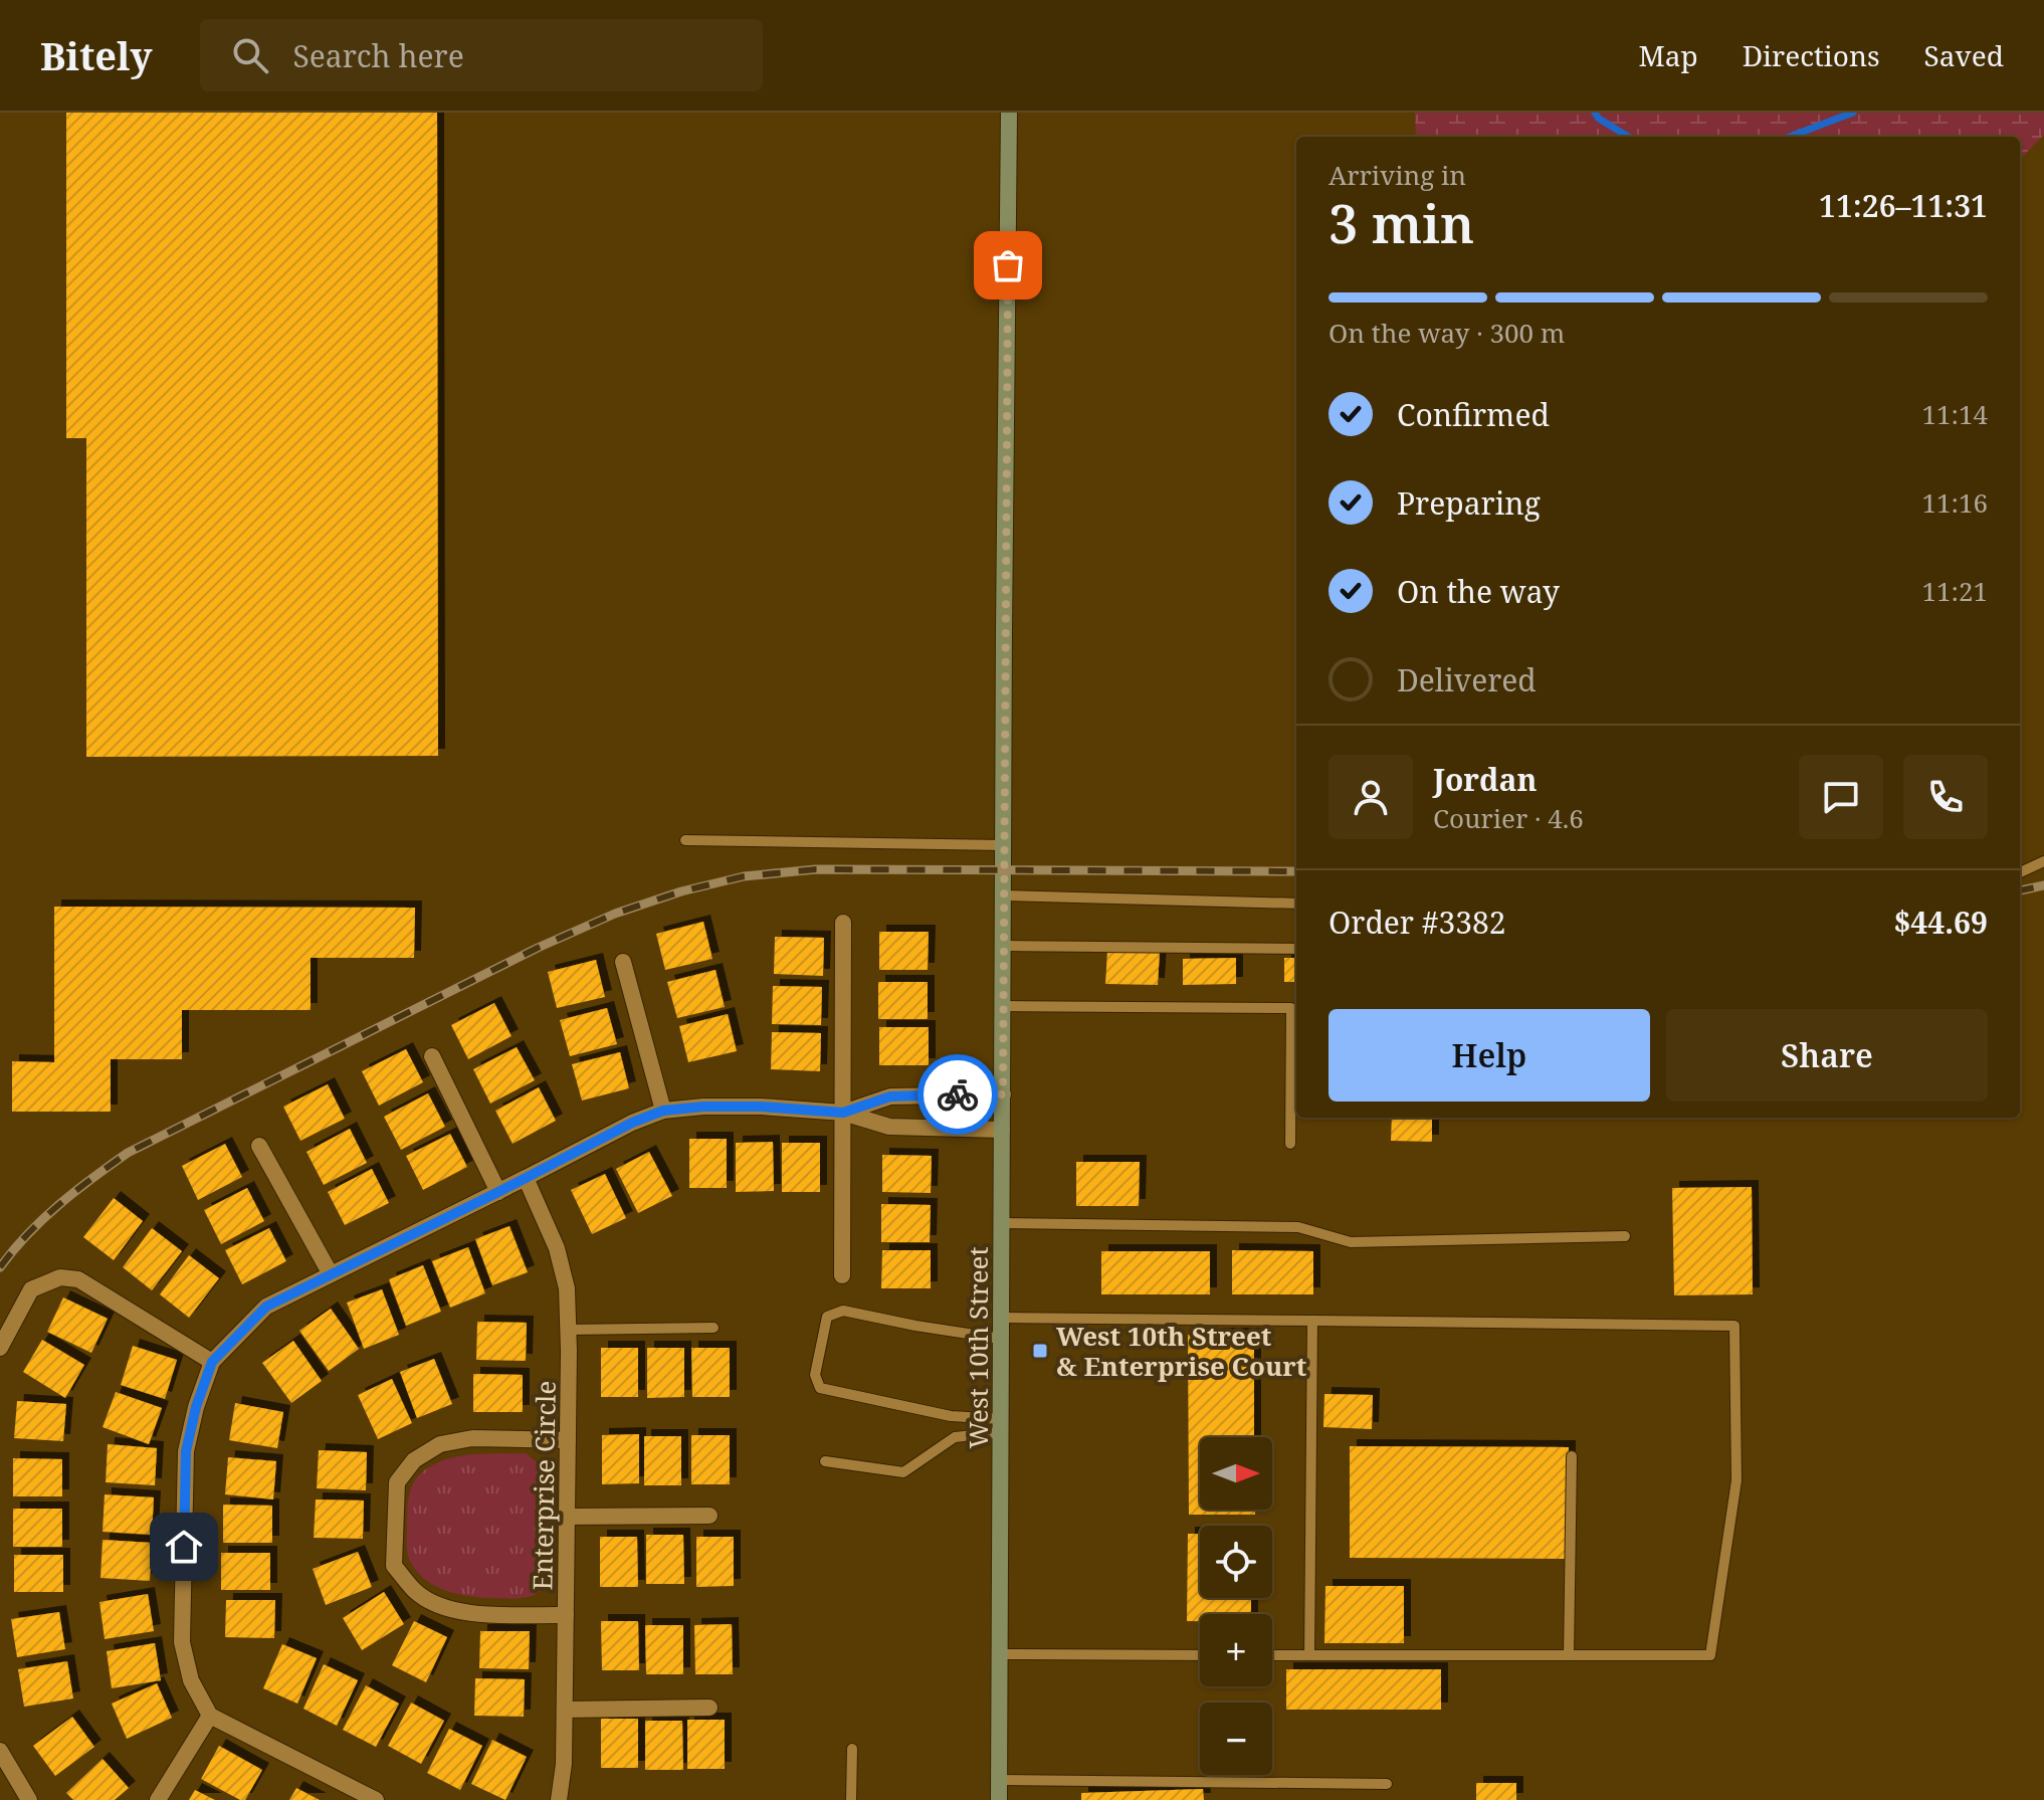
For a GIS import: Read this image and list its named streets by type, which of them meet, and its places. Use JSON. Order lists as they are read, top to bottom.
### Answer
{
  "streets": {
    "main road": ["West 10th Street"],
    "street": ["Enterprise Circle"]
  },
  "places": {
    "transit": ["West 10th Street & Enterprise Court"]
  },
  "north": "right",
  "page": {
    "header": "Bitely",
    "search": "Search here",
    "nav": ["Map", "Directions", "Saved"],
    "heading": ["3 min", "Arriving in", "11:26–11:31"],
    "panel": [
      "Jordan",
      "Courier · 4.6",
      "Order #3382",
      "$44.69"
    ],
    "bar": "On the way · 300 m",
    "list": [
      ["Confirmed", "11:14"],
      ["Preparing", "11:16"],
      ["On the way", "11:21"],
      "Delivered"
    ],
    "buttons": ["Help", "Share"],
    "map_buttons": ["+", "−"]
  }
}
